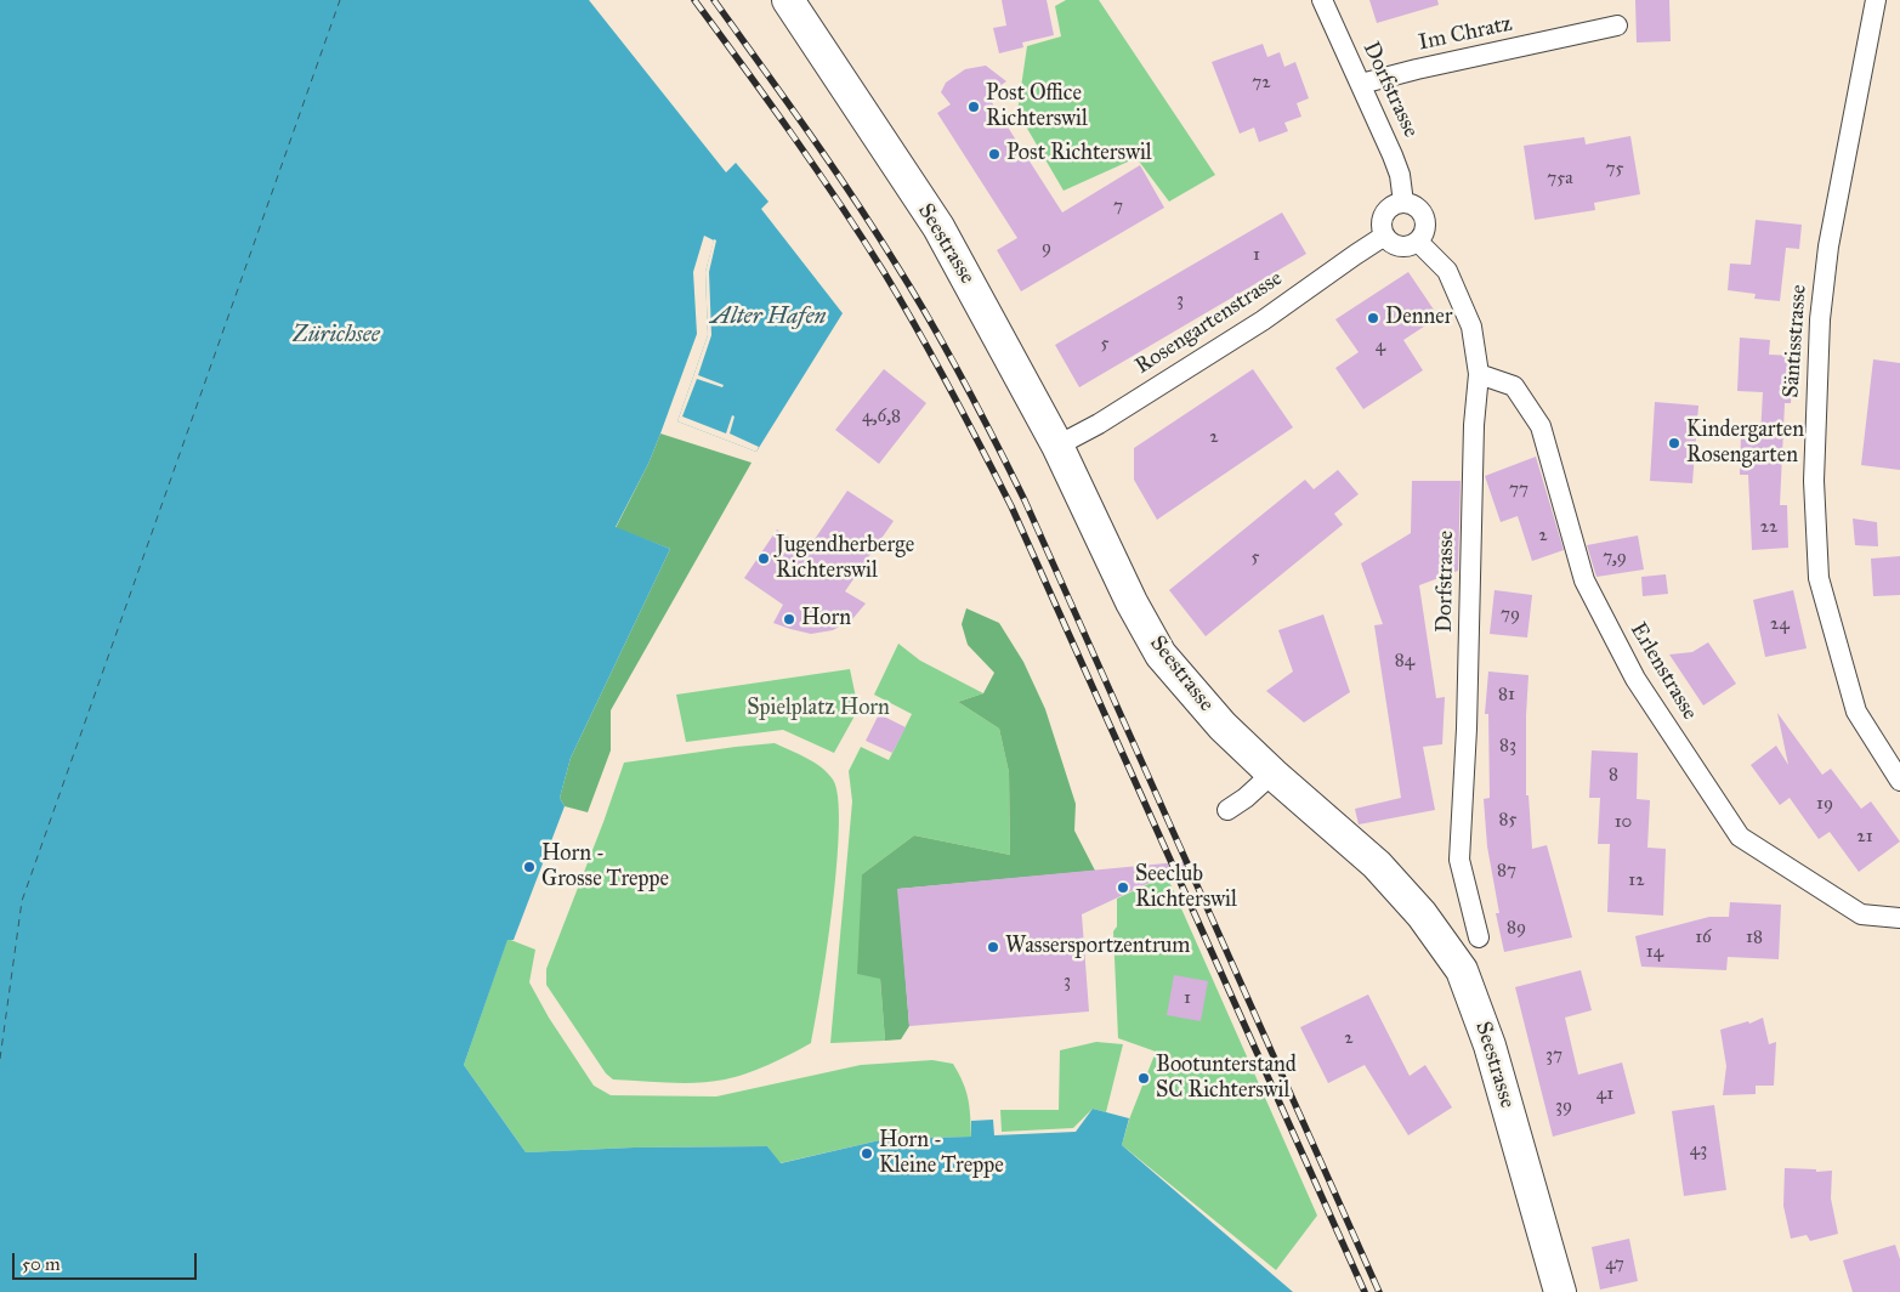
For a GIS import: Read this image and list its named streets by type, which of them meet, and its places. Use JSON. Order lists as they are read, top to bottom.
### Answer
{
  "streets": {
    "main road": ["Seestrasse"],
    "street": [
      "Im Chratz",
      "Dorfstrasse",
      "Rosengartenstrasse",
      "Säntisstrasse",
      "Erlenstrasse"
    ]
  },
  "crossings": [
    ["Im Chratz", "Dorfstrasse"],
    ["Dorfstrasse", "Rosengartenstrasse"],
    ["Dorfstrasse", "Erlenstrasse"],
    ["Seestrasse", "Rosengartenstrasse"]
  ],
  "water": ["Alter Hafen", "Zürichsee"],
  "parks": ["Spielplatz Horn"],
  "places": [
    "Post Office Richterswil",
    "Post Richterswil",
    "Denner",
    "Kindergarten Rosengarten",
    "Jugendherberge Richterswil",
    "Horn",
    "Horn - Grosse Treppe",
    "Seeclub Richterswil",
    "Wassersportzentrum",
    "Bootunterstand SC Richterswil",
    "Horn - Kleine Treppe"
  ],
  "house_numbers": [
    "72",
    "75",
    "75a",
    "7",
    "9",
    "1",
    "3",
    "5",
    "4",
    "4,6,8",
    "2",
    "77",
    "22",
    "2",
    "5",
    "7,9",
    "79",
    "24",
    "84",
    "81",
    "83",
    "8",
    "19",
    "85",
    "10",
    "21",
    "87",
    "12",
    "89",
    "16",
    "18",
    "14",
    "3",
    "1",
    "2",
    "37",
    "41",
    "39",
    "43",
    "47"
  ],
  "scale_bar": "50 m"
}
